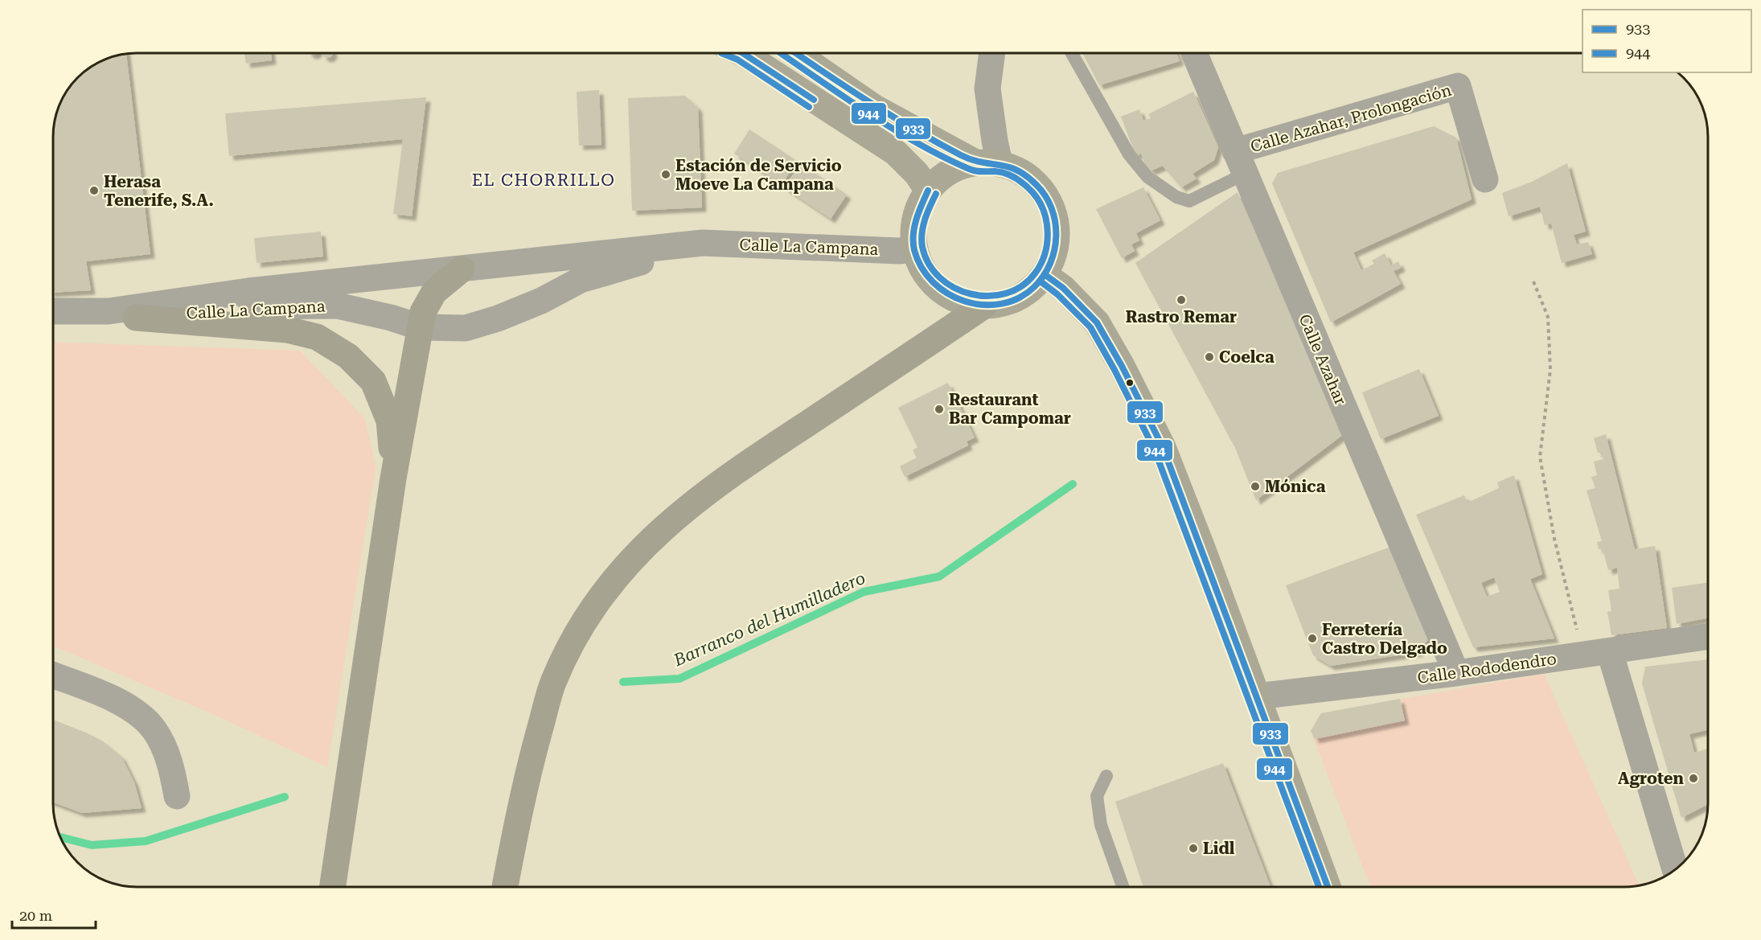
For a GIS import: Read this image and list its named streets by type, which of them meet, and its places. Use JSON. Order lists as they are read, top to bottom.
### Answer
{
  "streets": {
    "street": [
      "Calle Azahar, Prolongación",
      "Calle La Campana",
      "Calle Azahar",
      "Calle Rododendro"
    ]
  },
  "crossings": [
    ["Calle Azahar, Prolongación", "Calle Azahar"],
    ["Calle Azahar", "Calle Rododendro"]
  ],
  "districts": ["EL CHORRILLO"],
  "water": ["Barranco del Humilladero"],
  "places": [
    "Estación de Servicio Moeve La Campana",
    "Herasa Tenerife, S.A.",
    "Rastro Remar",
    "Coelca",
    "Restaurant Bar Campomar",
    "Mónica",
    "Ferretería Castro Delgado",
    "Agroten",
    "Lidl"
  ],
  "lines": ["transit line 933", "transit line 944"],
  "legend": ["933", "944"],
  "scale_bar": "20 m"
}
